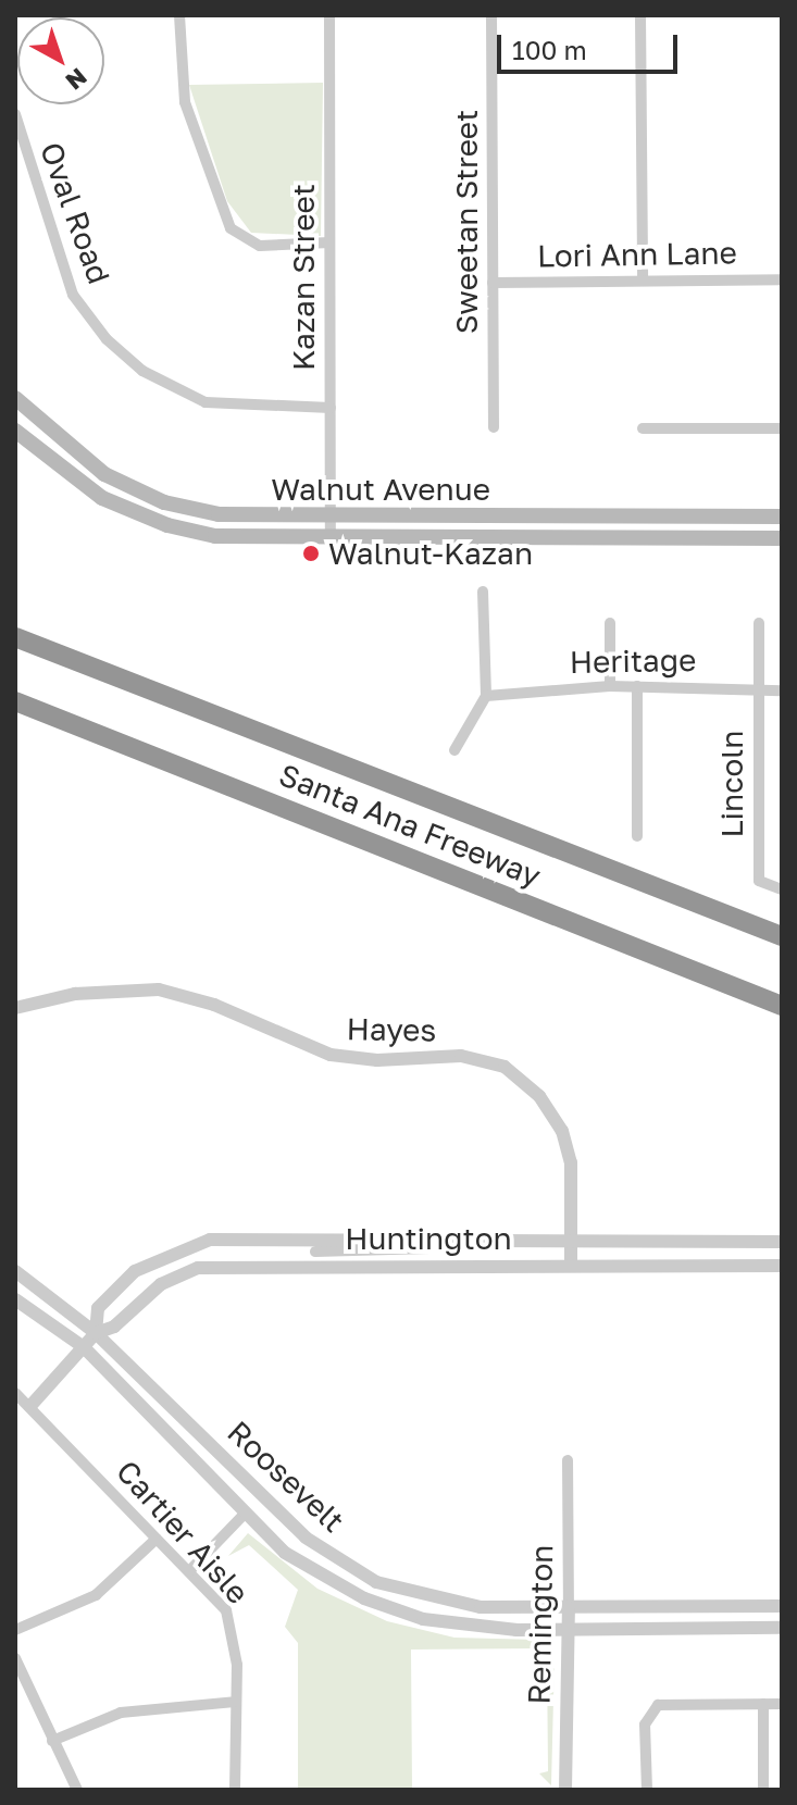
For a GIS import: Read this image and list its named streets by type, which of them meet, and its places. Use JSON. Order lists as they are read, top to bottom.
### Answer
{
  "streets": {
    "highway": ["Santa Ana Freeway"],
    "main road": ["Walnut Avenue"],
    "street": [
      "Oval Road",
      "Sweetan Street",
      "Lori Ann Lane",
      "Kazan Street",
      "Heritage",
      "Lincoln",
      "Hayes",
      "Huntington",
      "Roosevelt",
      "Cartier Aisle",
      "Remington"
    ]
  },
  "crossings": [
    ["Oval Road", "Kazan Street"],
    ["Sweetan Street", "Lori Ann Lane"],
    ["Kazan Street", "Walnut Avenue"],
    ["Heritage", "Lincoln"],
    ["Hayes", "Huntington"],
    ["Huntington", "Roosevelt"],
    ["Huntington", "Cartier Aisle"],
    ["Roosevelt", "Remington"]
  ],
  "places": ["Walnut-Kazan"],
  "scale_bar": "100 m",
  "north": "bottom right"
}
